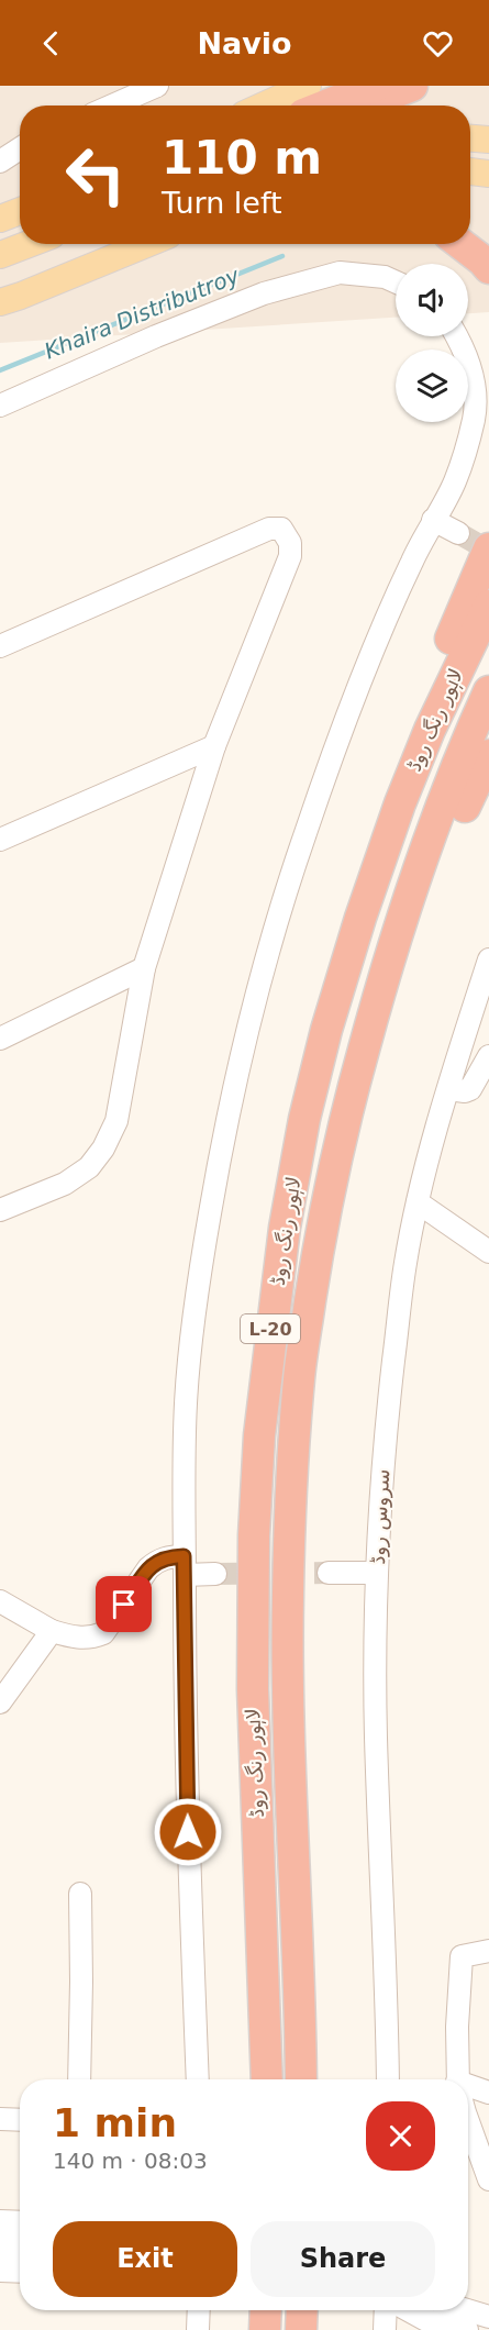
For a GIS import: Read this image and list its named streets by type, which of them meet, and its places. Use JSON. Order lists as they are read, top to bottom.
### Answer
{
  "streets": {
    "highway": ["لاہور رنگ روڈ", "L-20"],
    "street": ["سروس روڈ"]
  },
  "water": ["Khaira Distributroy"],
  "page": {
    "header": "Navio",
    "turn": ["110 m", "Turn left"],
    "heading": ["1 min", "140 m · 08:03"],
    "buttons": ["Exit", "Share"]
  }
}
